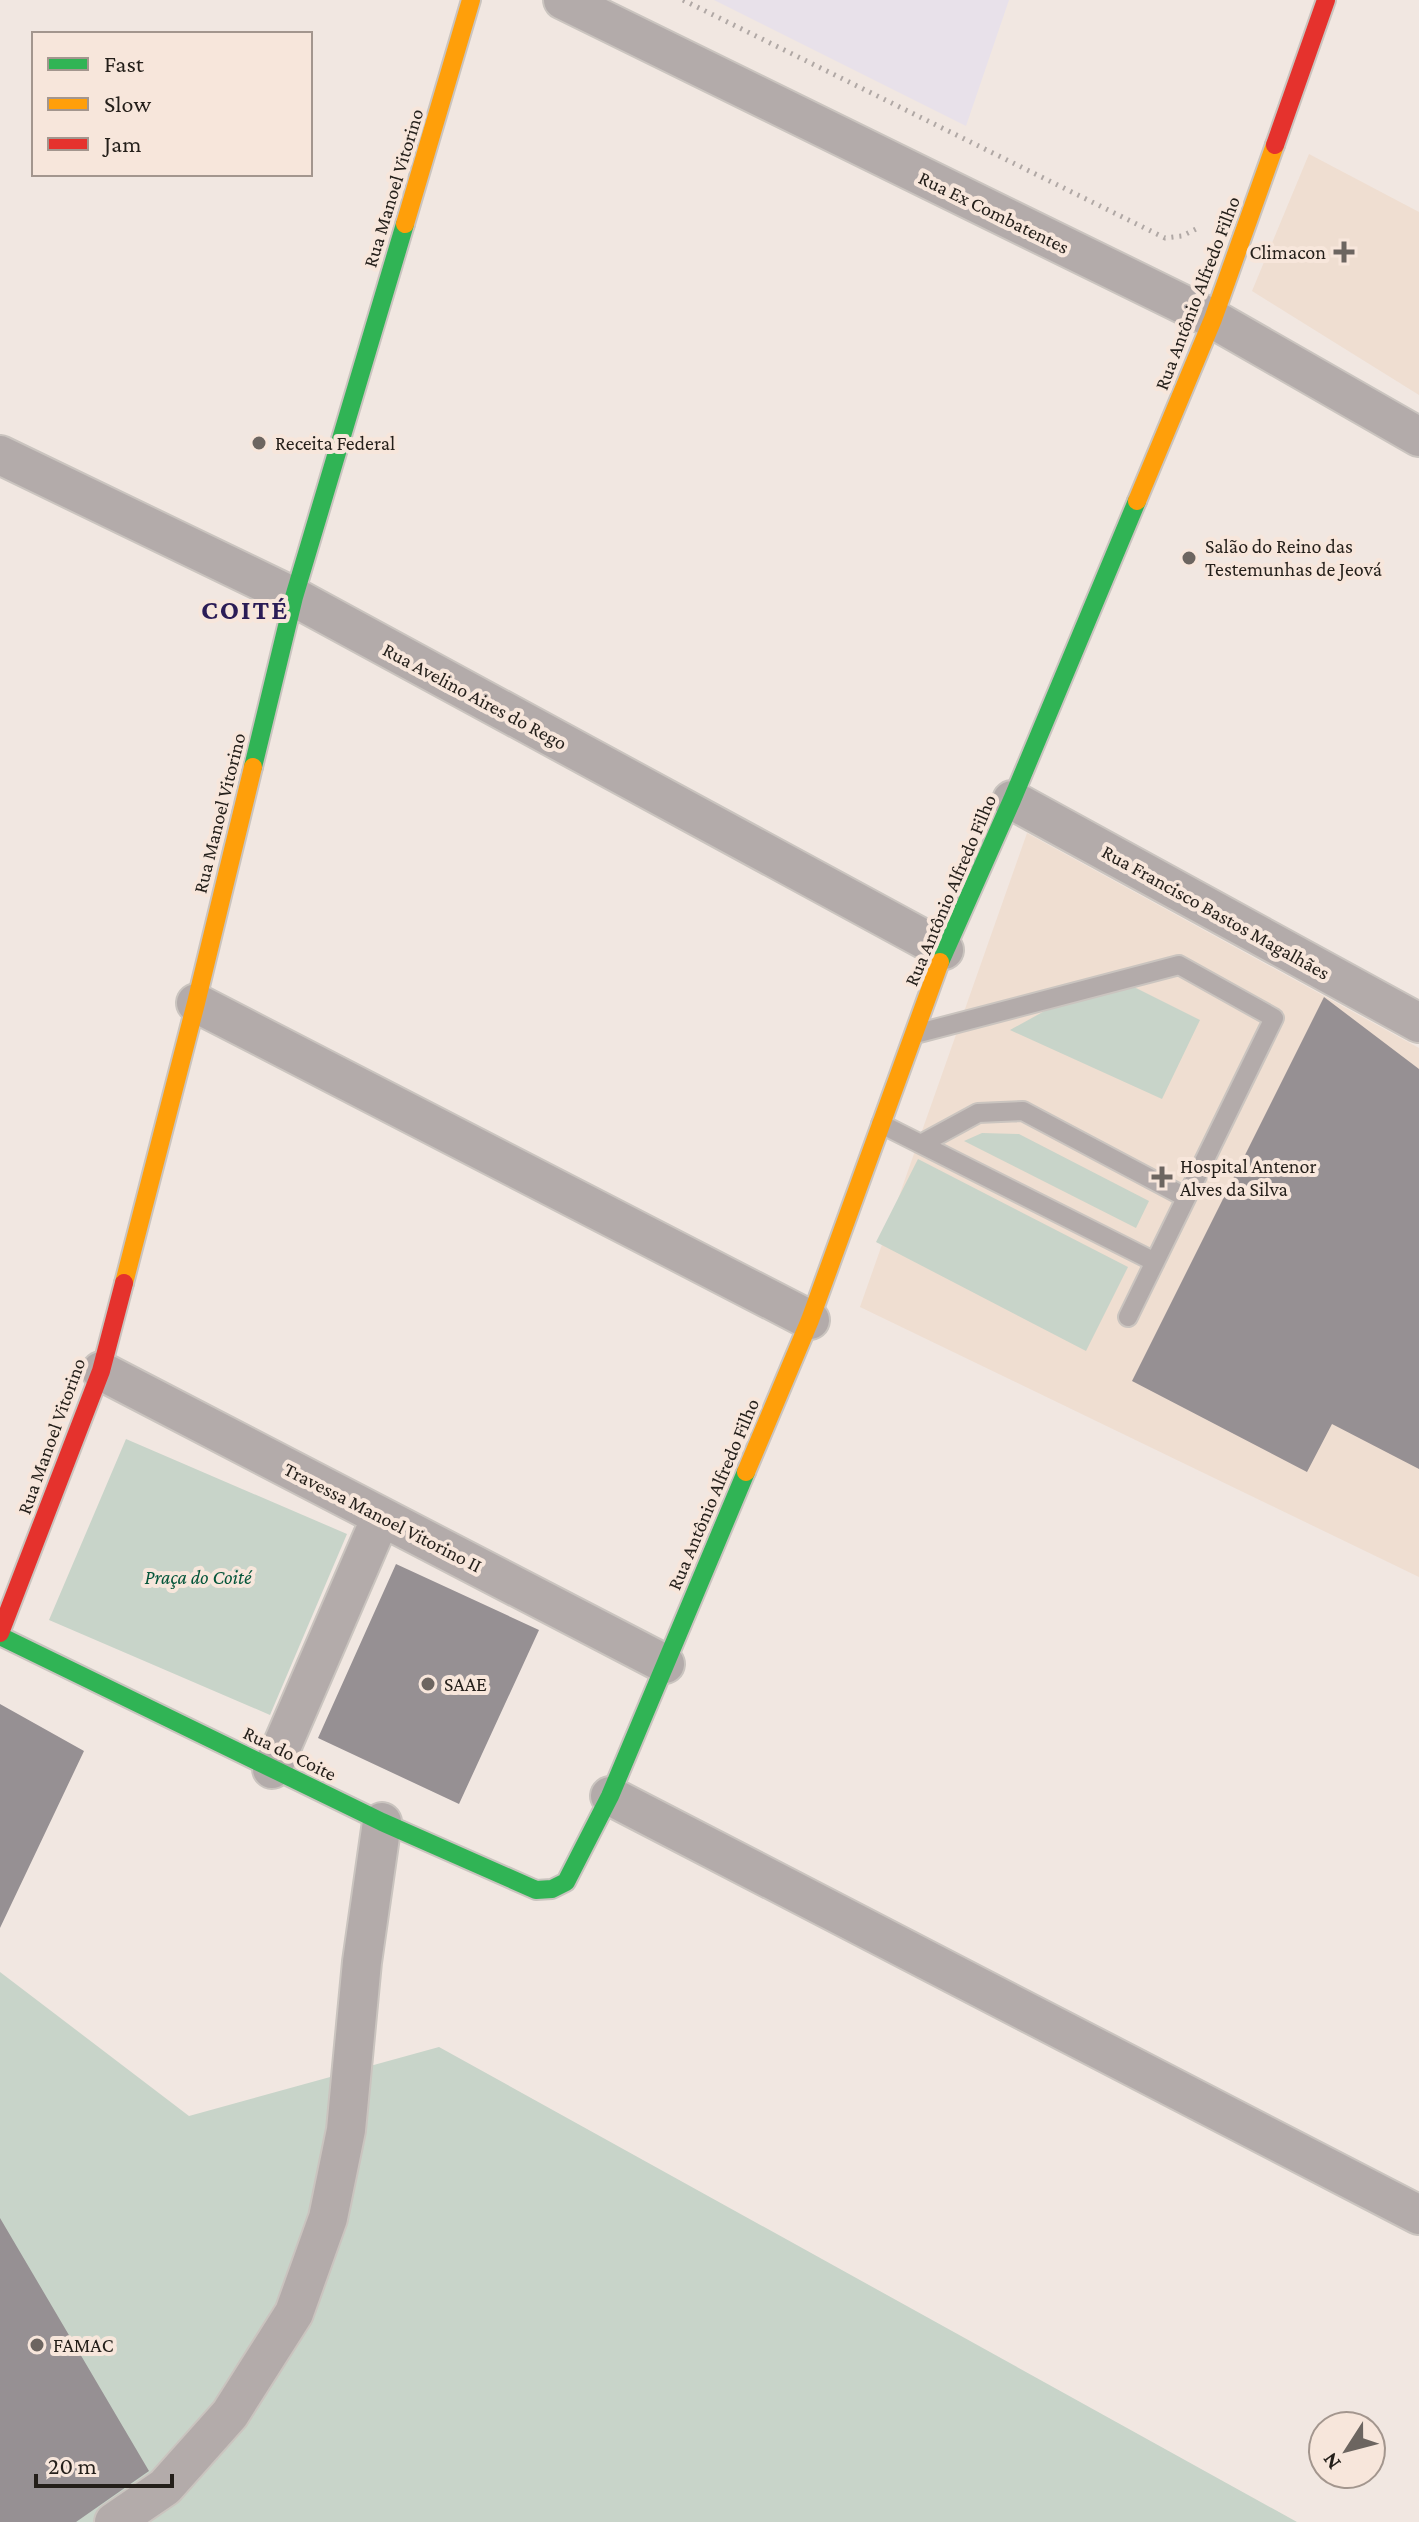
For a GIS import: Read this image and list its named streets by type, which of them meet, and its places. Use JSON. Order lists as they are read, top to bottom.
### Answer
{
  "streets": {
    "street": [
      "Rua Manoel Vitorino",
      "Rua Ex Combatentes",
      "Rua Antônio Alfredo Filho",
      "Rua Avelino Aires do Rego",
      "Rua Francisco Bastos Magalhães",
      "Travessa Manoel Vitorino II",
      "Rua do Coite"
    ]
  },
  "crossings": [
    ["Rua Manoel Vitorino", "Rua Avelino Aires do Rego"],
    ["Rua Manoel Vitorino", "Travessa Manoel Vitorino II"],
    ["Rua Manoel Vitorino", "Rua do Coite"],
    ["Rua Ex Combatentes", "Rua Antônio Alfredo Filho"],
    ["Rua Antônio Alfredo Filho", "Rua Avelino Aires do Rego"],
    ["Rua Antônio Alfredo Filho", "Rua Francisco Bastos Magalhães"],
    ["Rua Antônio Alfredo Filho", "Travessa Manoel Vitorino II"],
    ["Rua Antônio Alfredo Filho", "Rua do Coite"]
  ],
  "districts": ["COITÉ"],
  "parks": ["Praça do Coité"],
  "places": {
    "health": ["Climacon", "Hospital Antenor Alves da Silva"],
    "other": [
      "Receita Federal",
      "Salão do Reino das Testemunhas de Jeová",
      "SAAE",
      "FAMAC"
    ]
  },
  "legend": ["Fast", "Slow", "Jam"],
  "scale_bar": "20 m",
  "north": "bottom left"
}
